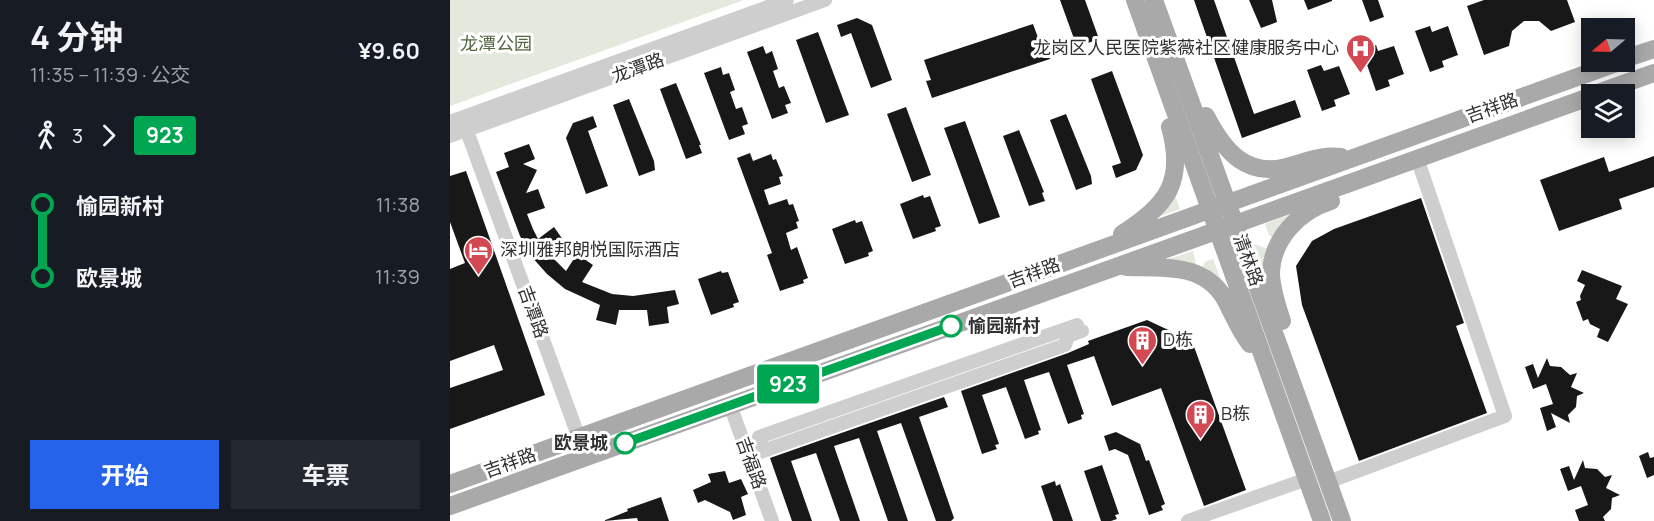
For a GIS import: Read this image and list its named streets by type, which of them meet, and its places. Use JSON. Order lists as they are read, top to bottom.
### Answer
{
  "streets": {
    "main road": ["吉祥路", "清林路"],
    "street": ["龙潭路", "吉潭路", "吉福路"]
  },
  "crossings": [
    ["龙潭路", "吉潭路"],
    ["吉祥路", "清林路"],
    ["吉祥路", "吉潭路"],
    ["吉祥路", "吉福路"]
  ],
  "parks": ["龙潭公园"],
  "places": {
    "hospital": ["龙岗区人民医院紫薇社区健康服务中心"],
    "hotel": ["深圳雅邦朗悦国际酒店"],
    "other": ["愉园新村", "欧景城"],
    "building": ["D栋", "B栋"]
  },
  "lines": ["bus line 923"],
  "north": "left",
  "page": {
    "heading": ["4 分钟", "11:35 – 11:39 · 公交", "¥9.60"],
    "on_map": "923",
    "legs": ["3", "923"],
    "list": [
      {
        "name": "愉园新村",
        "value": "11:38"
      },
      {
        "name": "欧景城",
        "value": "11:39"
      }
    ],
    "buttons": ["开始", "车票"]
  }
}
